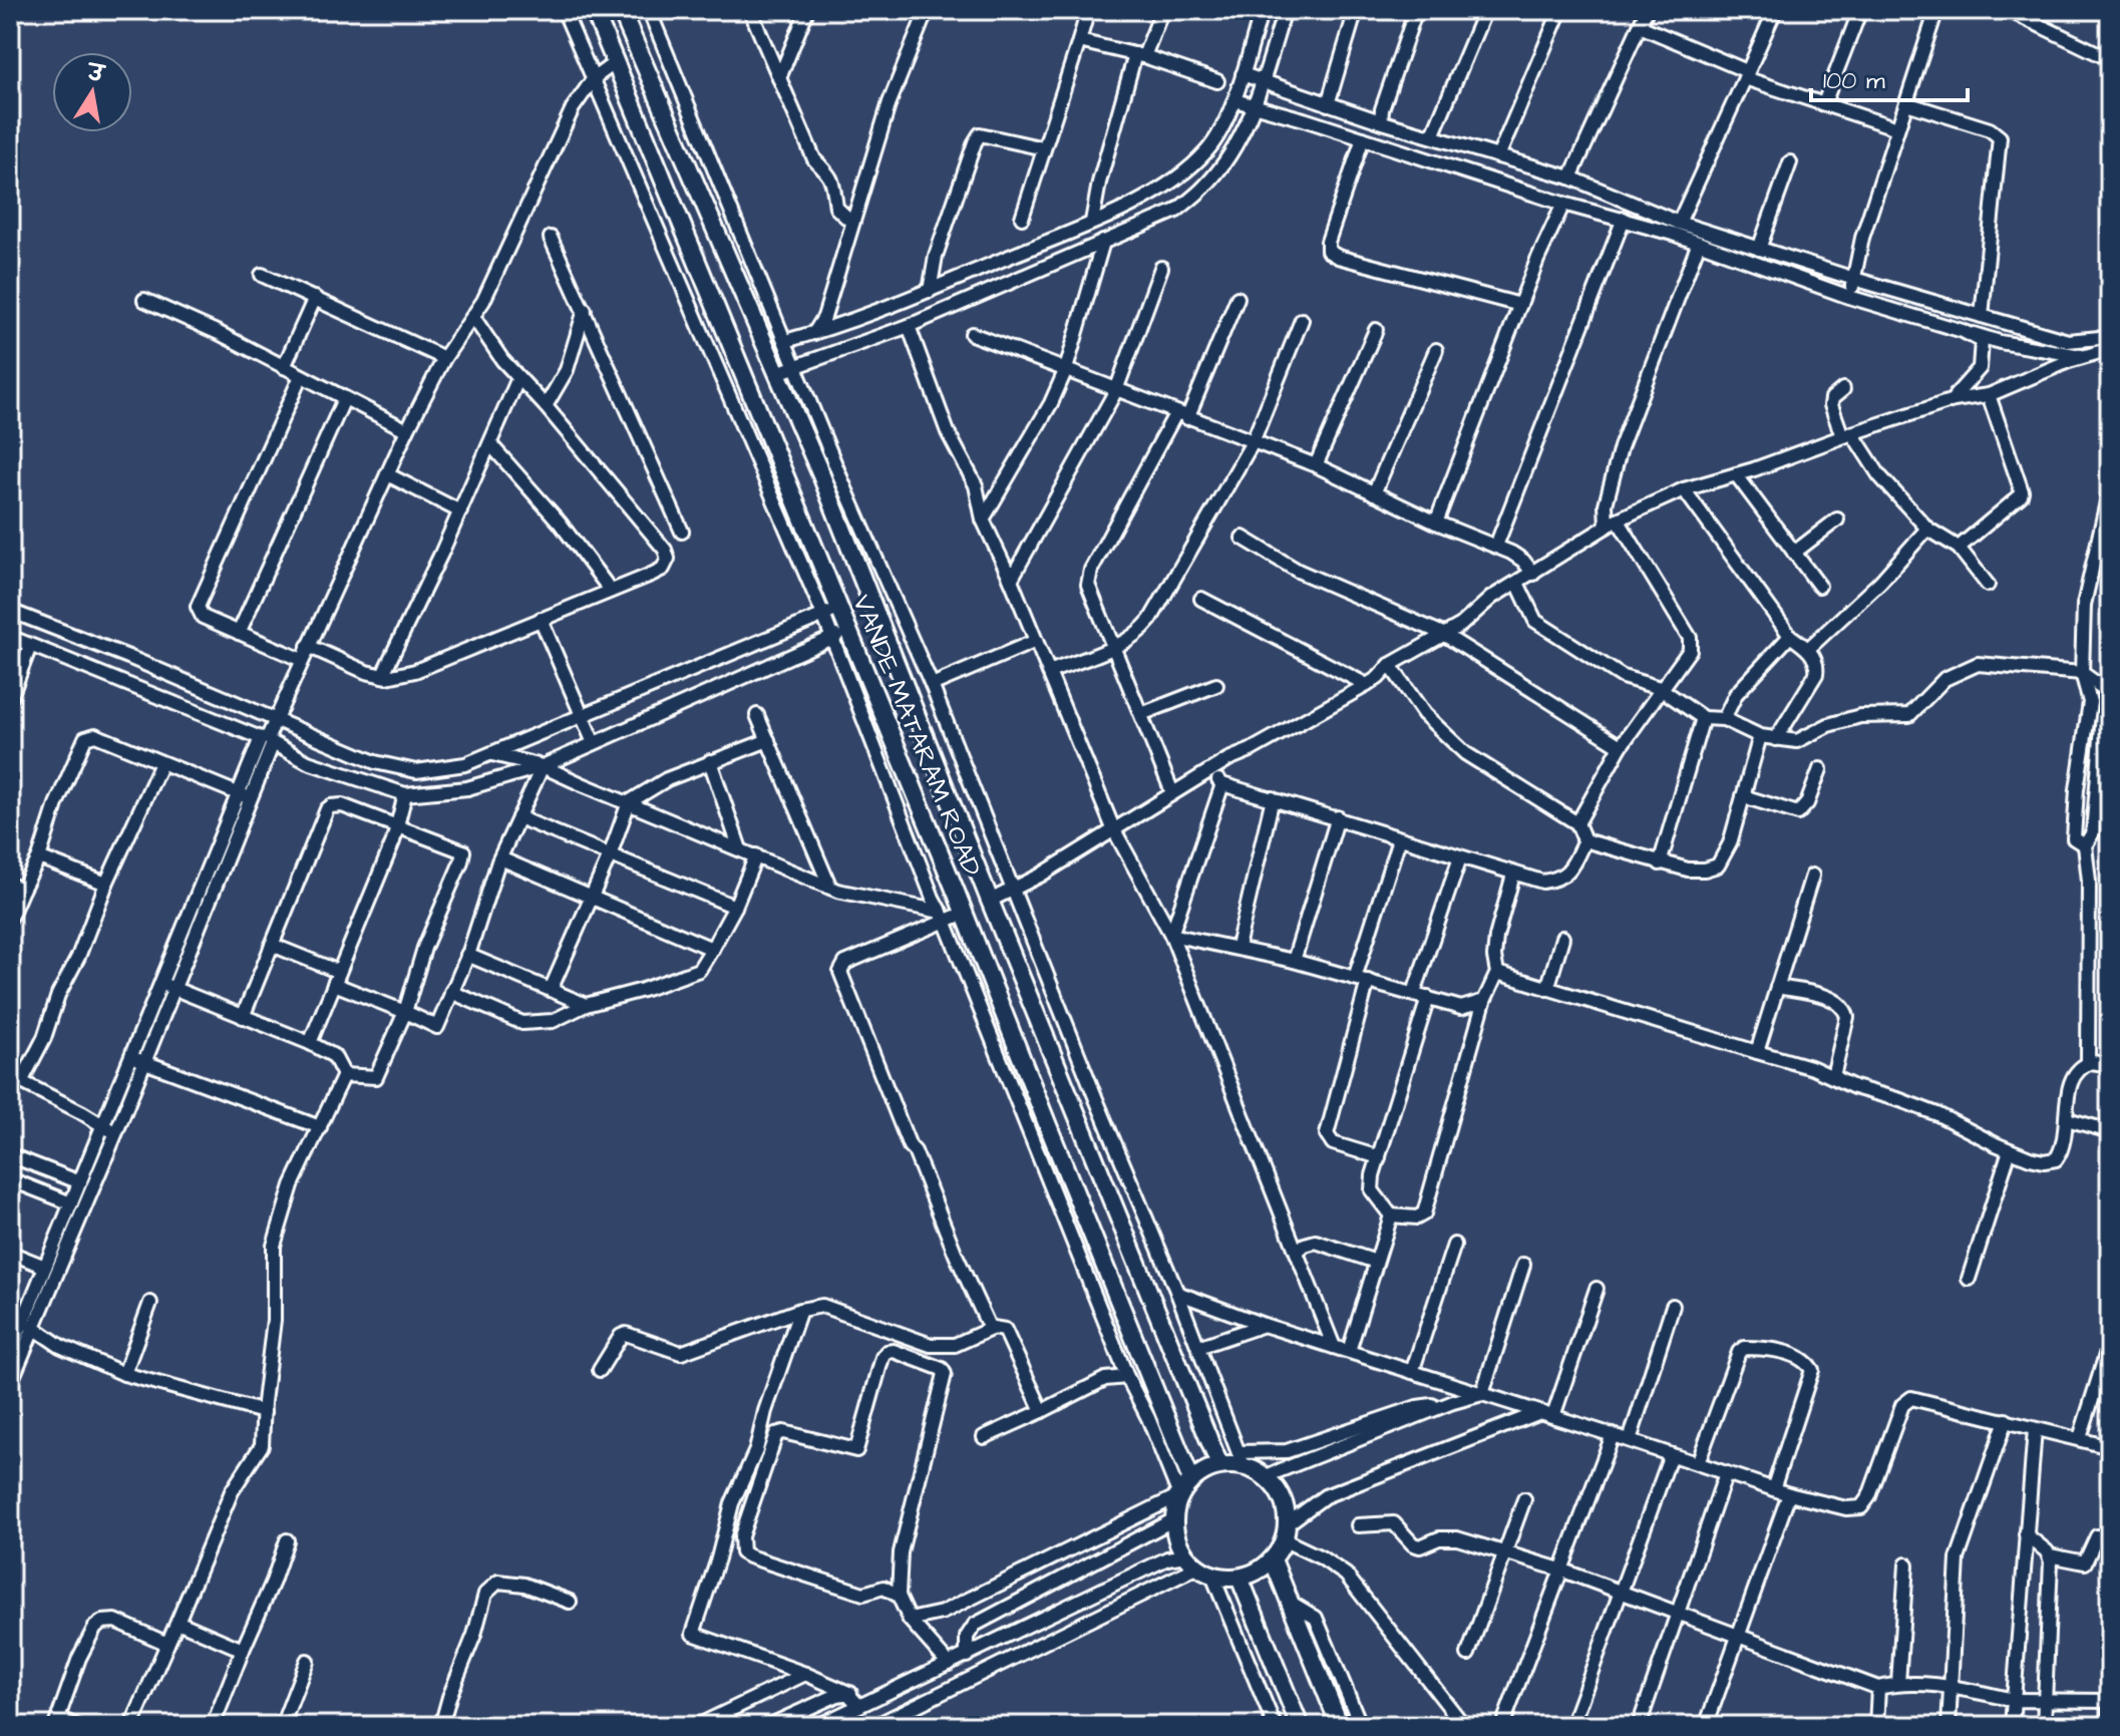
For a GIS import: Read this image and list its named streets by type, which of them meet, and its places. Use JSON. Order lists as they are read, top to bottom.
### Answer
{
  "streets": {
    "main road": ["VANDE MATARAM ROAD"]
  },
  "scale_bar": "100 m",
  "north": "top"
}
